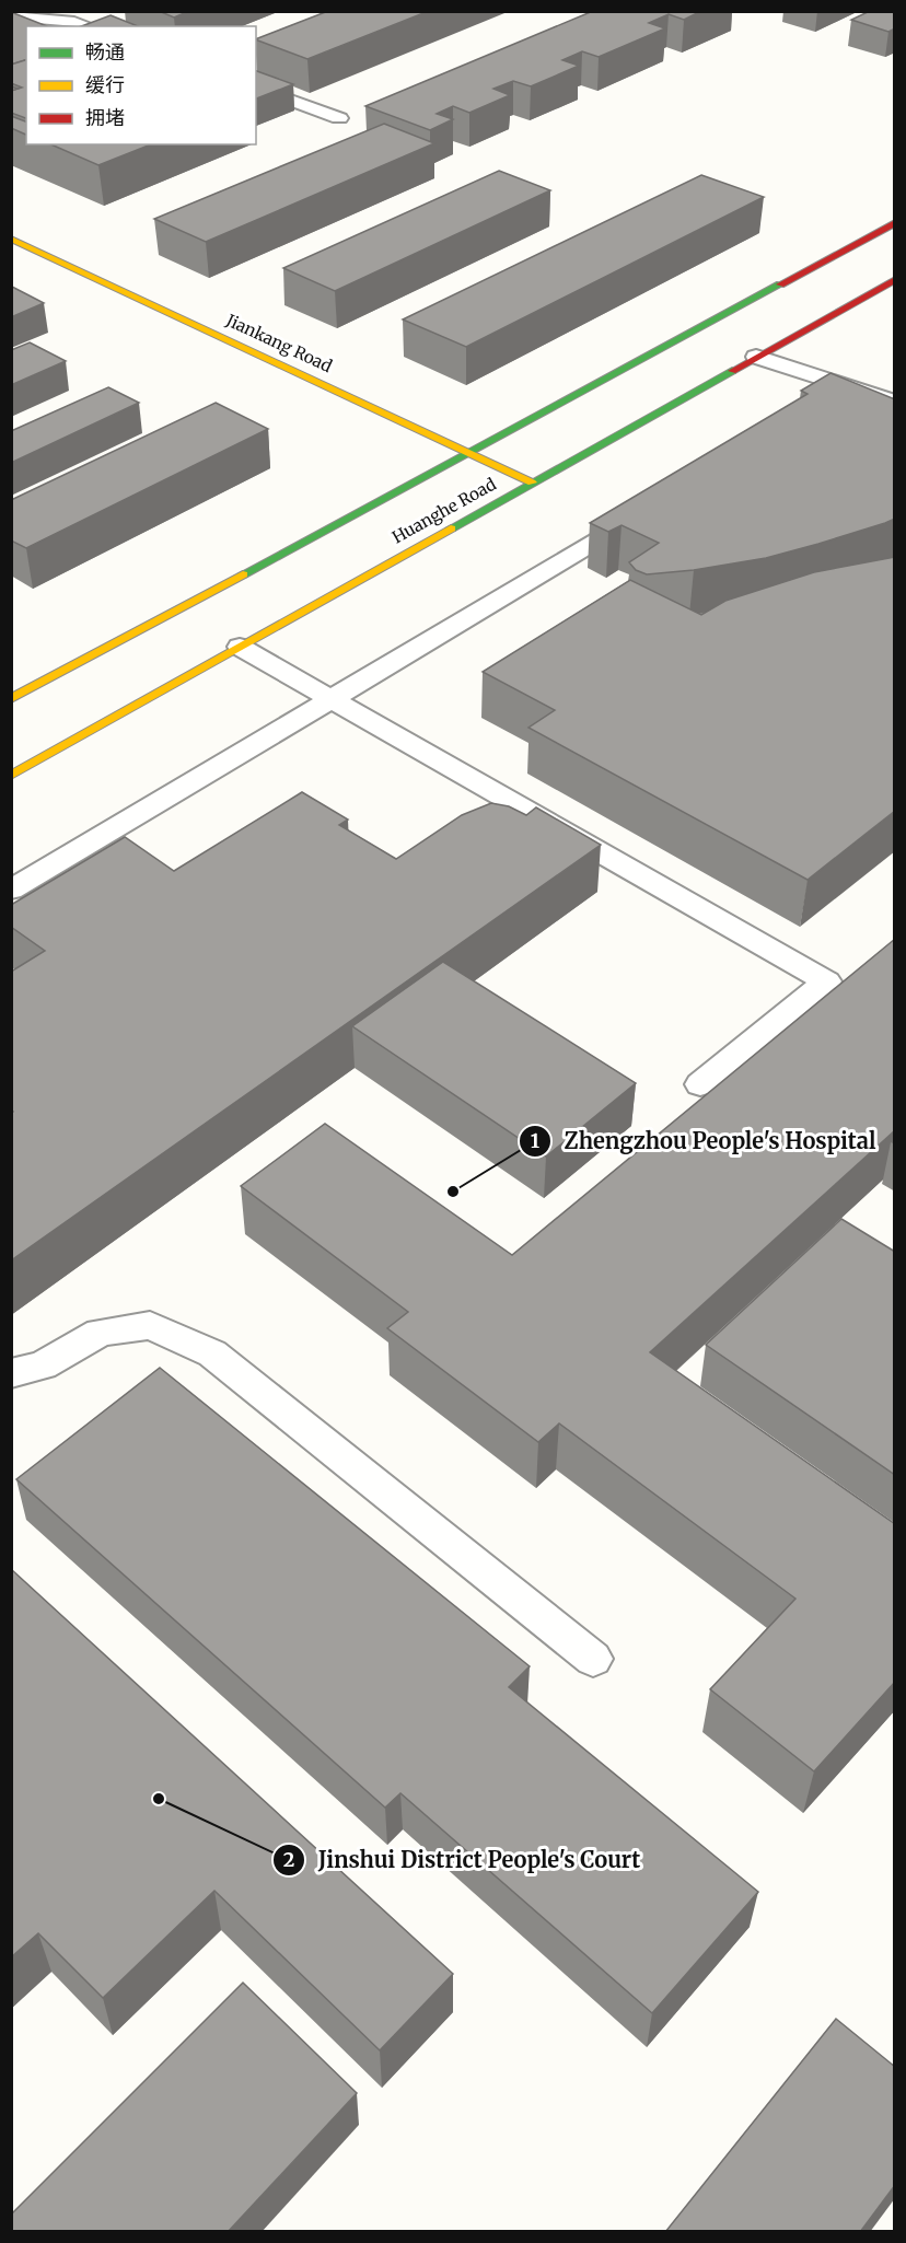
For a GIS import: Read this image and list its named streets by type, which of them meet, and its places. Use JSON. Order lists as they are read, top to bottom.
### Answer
{
  "streets": {
    "main road": ["Jiankang Road", "Huanghe Road"]
  },
  "crossings": [
    ["Jiankang Road", "Huanghe Road"]
  ],
  "places": ["Zhengzhou People's Hospital", "Jinshui District People's Court"],
  "legend": ["畅通", "缓行", "拥堵"]
}
